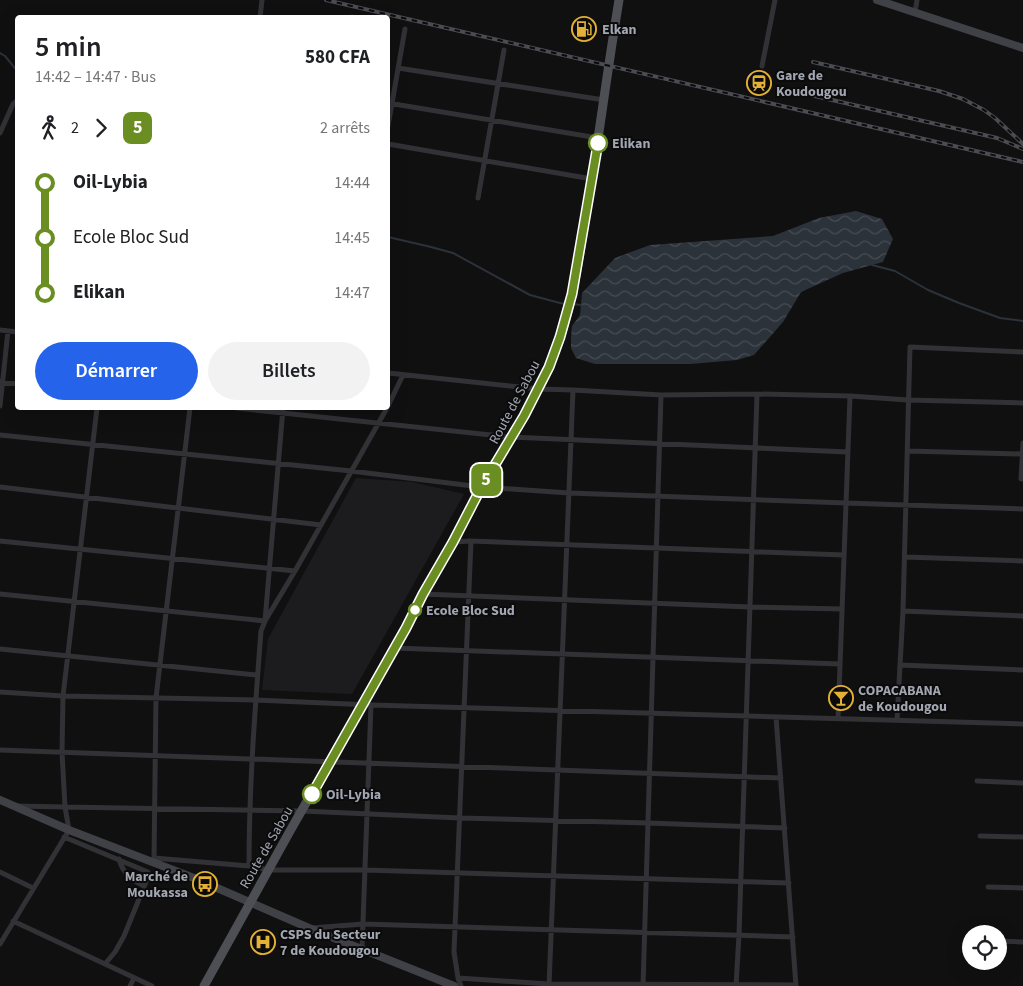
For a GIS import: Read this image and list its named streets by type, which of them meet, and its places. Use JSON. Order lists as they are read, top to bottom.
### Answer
{
  "streets": {
    "main road": ["Route de Sabou"]
  },
  "places": {
    "fuel station": ["Elkan"],
    "station": ["Gare de Koudougou"],
    "other": ["Elikan", "Ecole Bloc Sud", "Oil-Lybia"],
    "bar": ["COPACABANA de Koudougou"],
    "bus stop": ["Marché de Moukassa"],
    "hospital": ["CSPS du Secteur 7 de Koudougou"]
  },
  "lines": ["bus line 5"],
  "page": {
    "on_map": "5",
    "heading": ["5 min", "14:42 – 14:47 · Bus", "580 CFA"],
    "legs": ["2", "5", "2 arrêts"],
    "list": [
      {
        "name": "Oil-Lybia",
        "value": "14:44"
      },
      {
        "name": "Ecole Bloc Sud",
        "value": "14:45"
      },
      {
        "name": "Elikan",
        "value": "14:47"
      }
    ],
    "buttons": ["Démarrer", "Billets"]
  }
}
